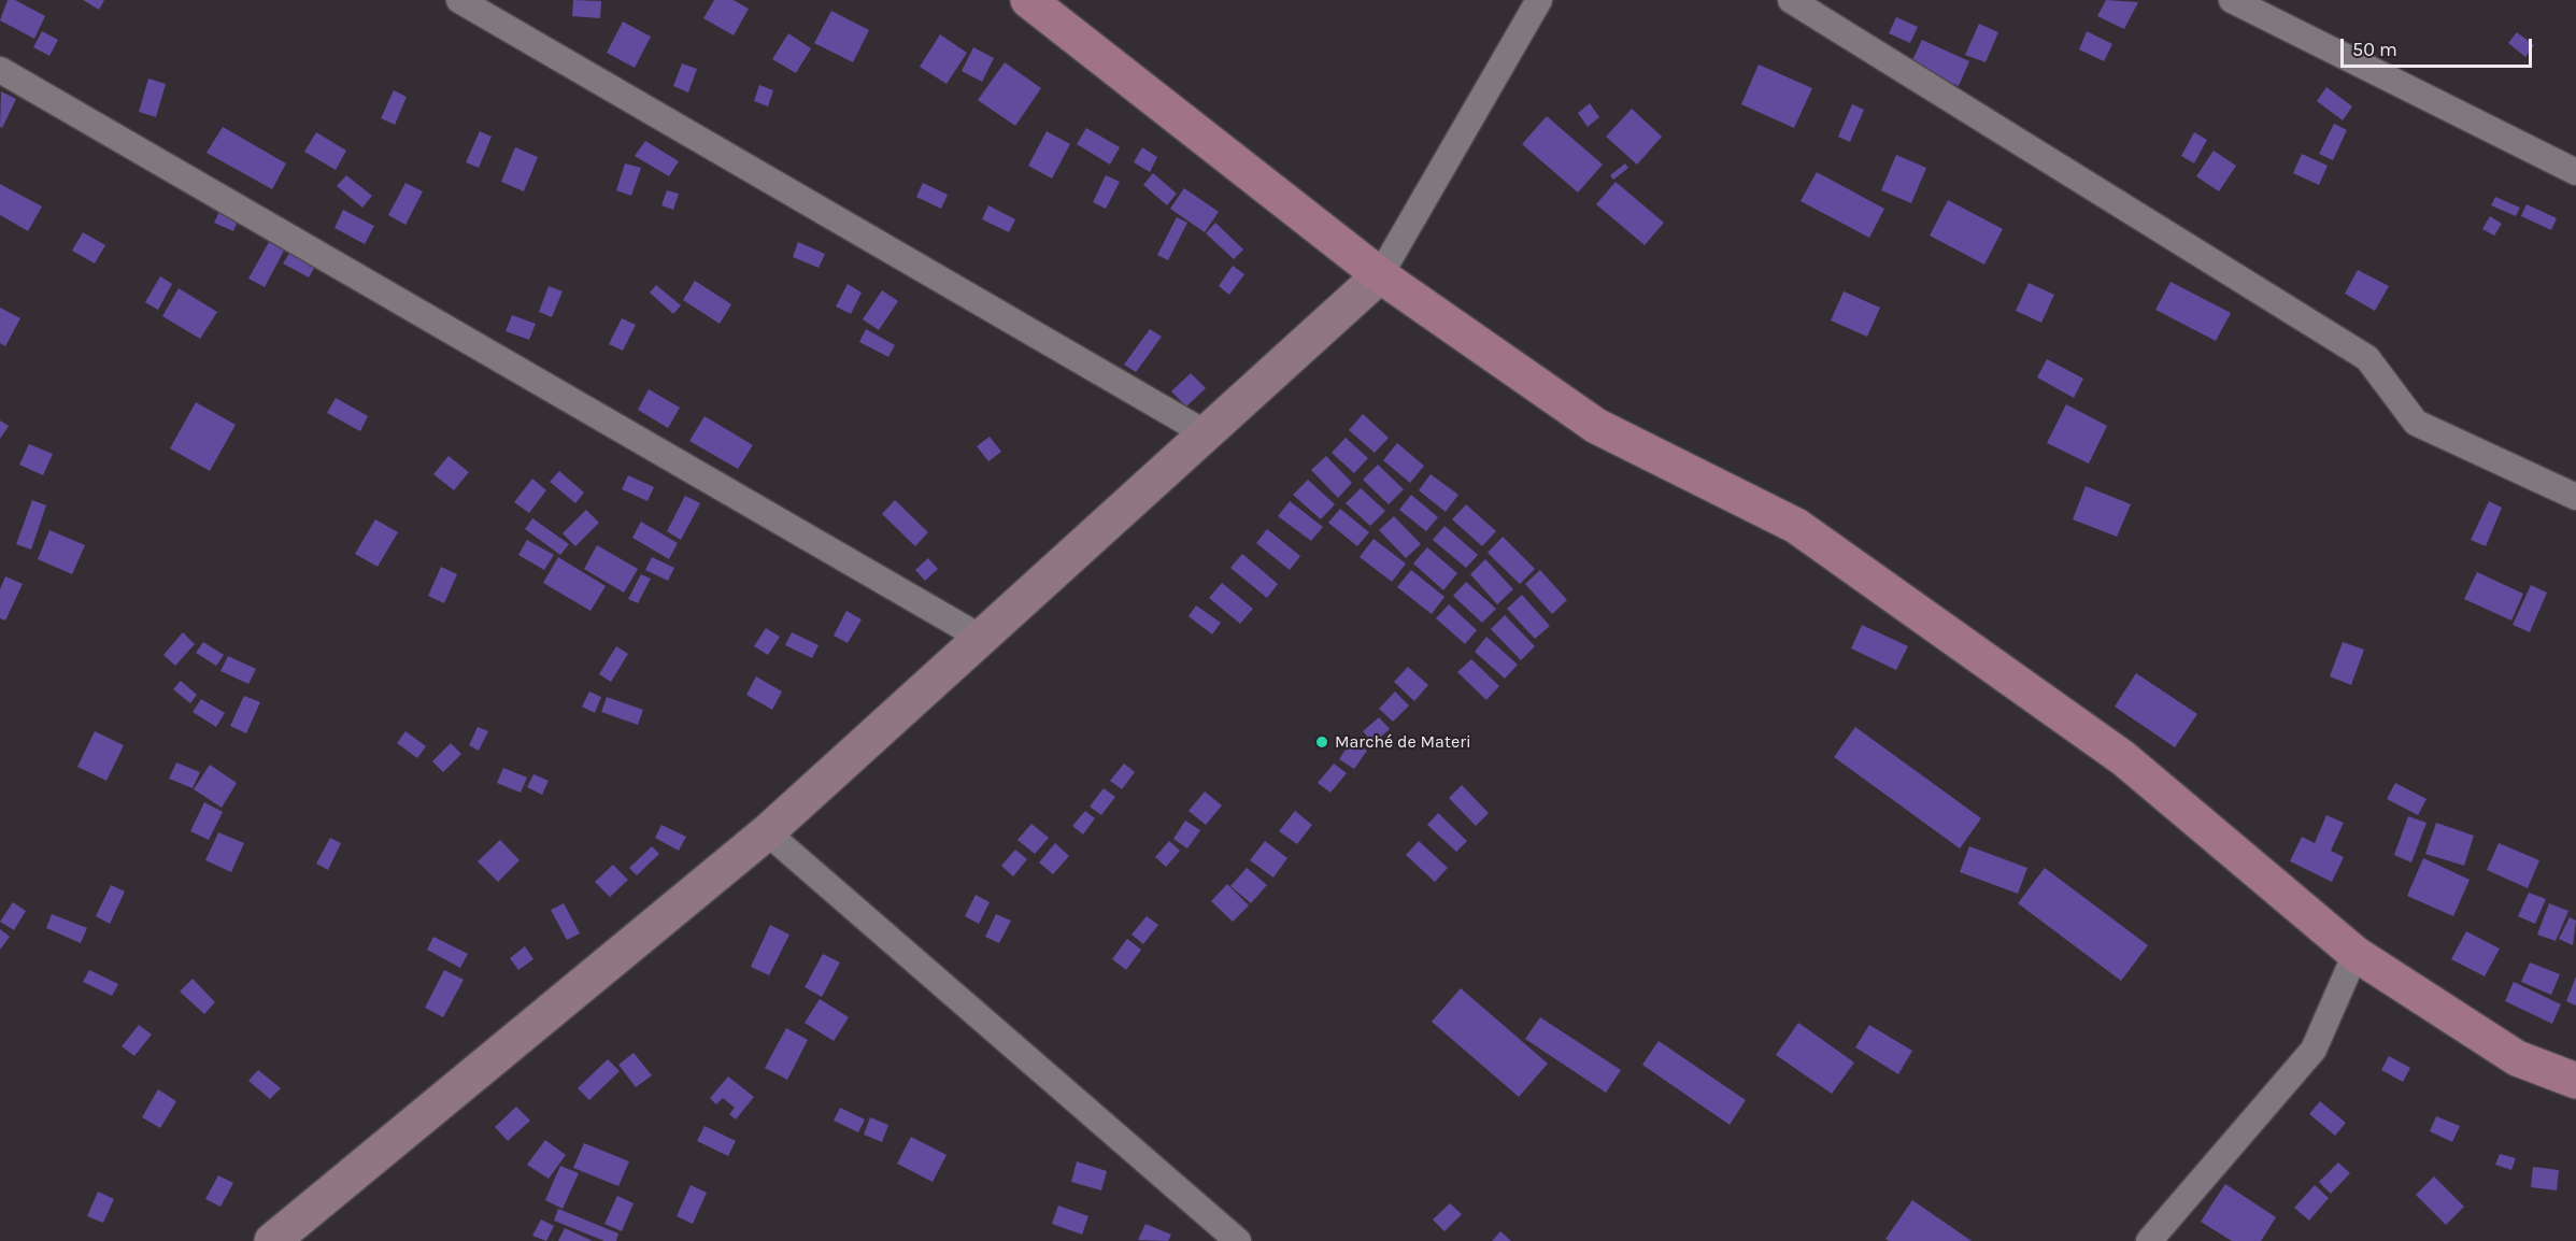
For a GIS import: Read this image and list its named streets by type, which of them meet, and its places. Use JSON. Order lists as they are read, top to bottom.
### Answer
{
  "places": ["Marché de Materi"],
  "scale_bar": "50 m"
}
